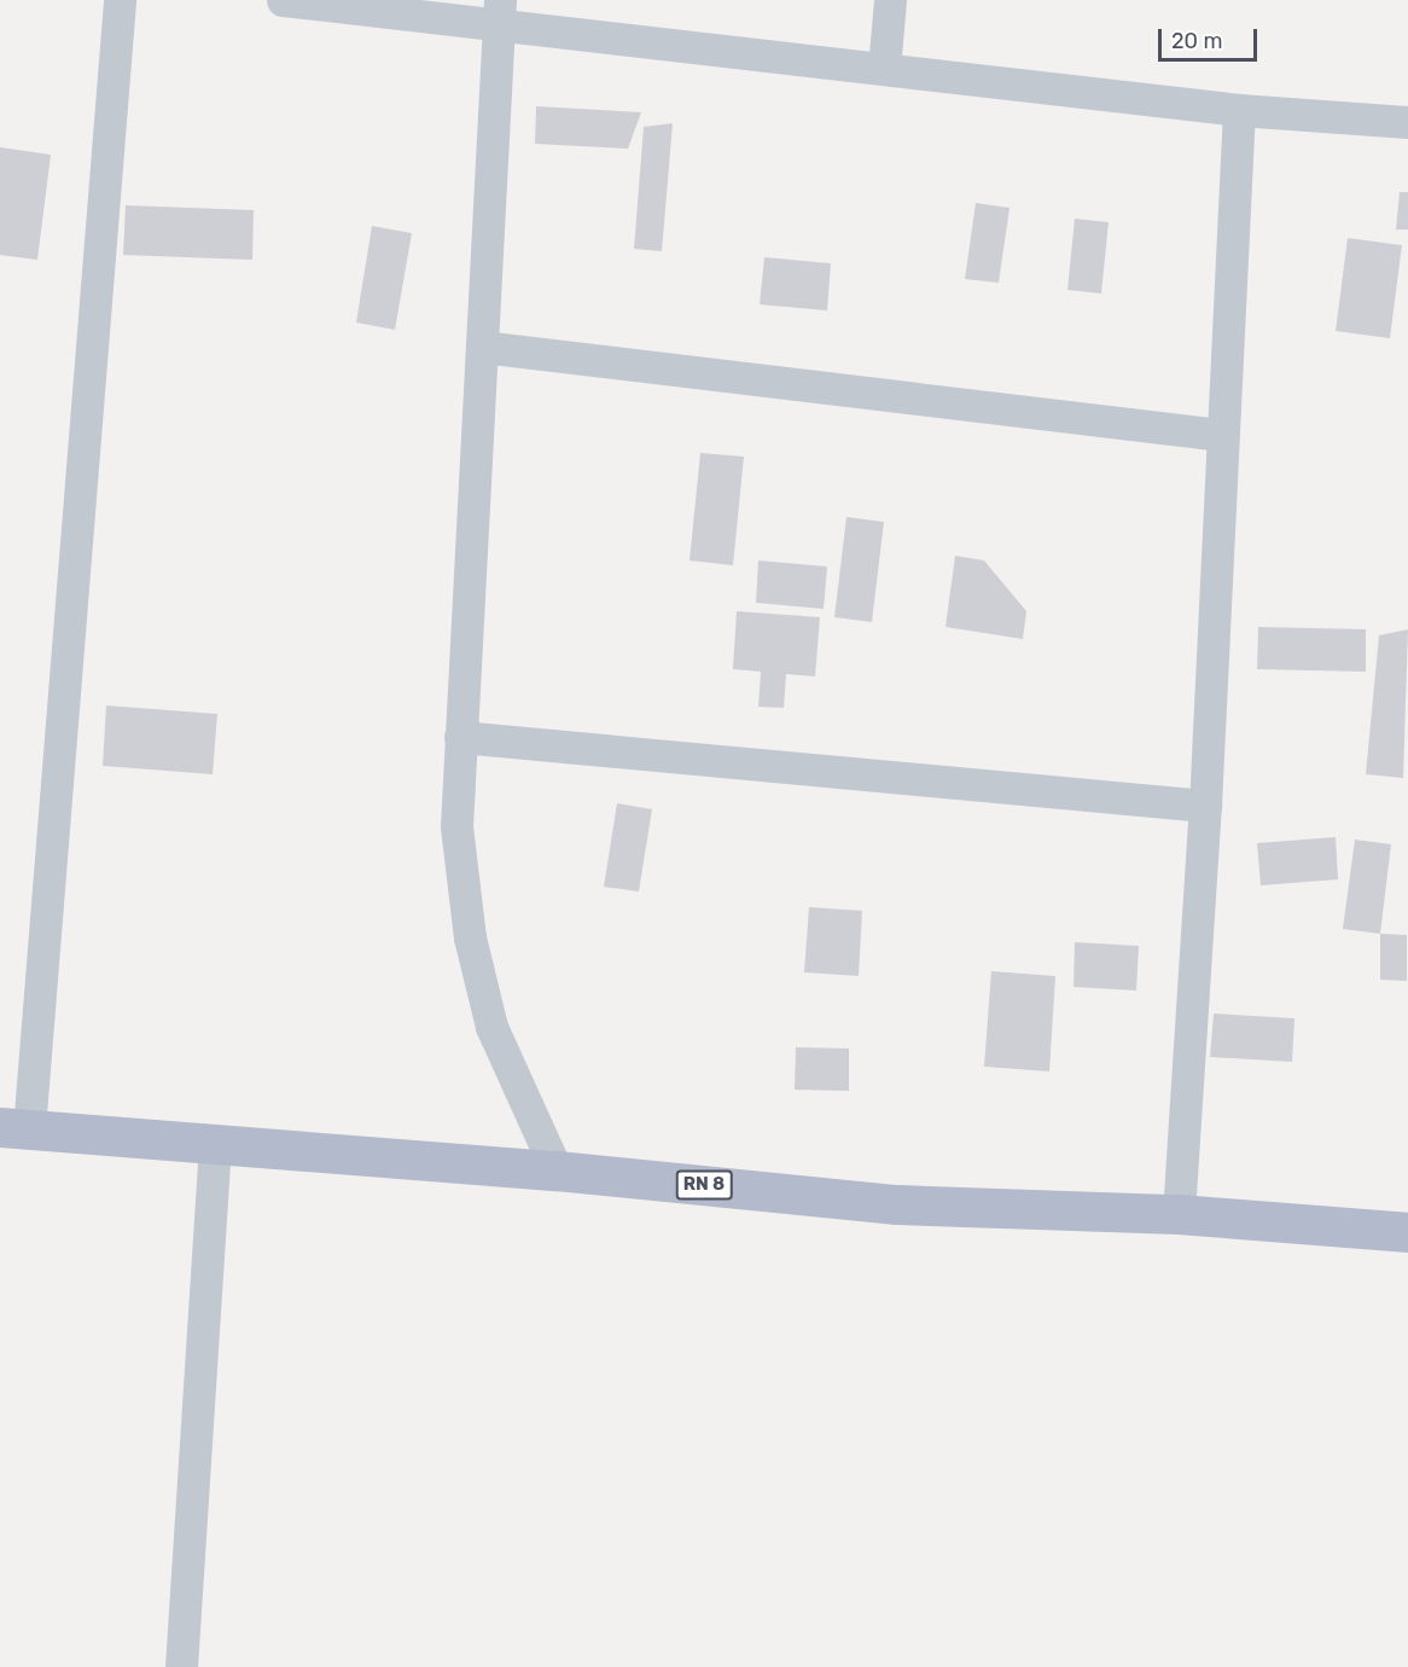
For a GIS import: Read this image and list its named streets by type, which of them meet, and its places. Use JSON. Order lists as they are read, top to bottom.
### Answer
{
  "streets": {
    "main road": ["RN 8"]
  },
  "scale_bar": "20 m"
}
